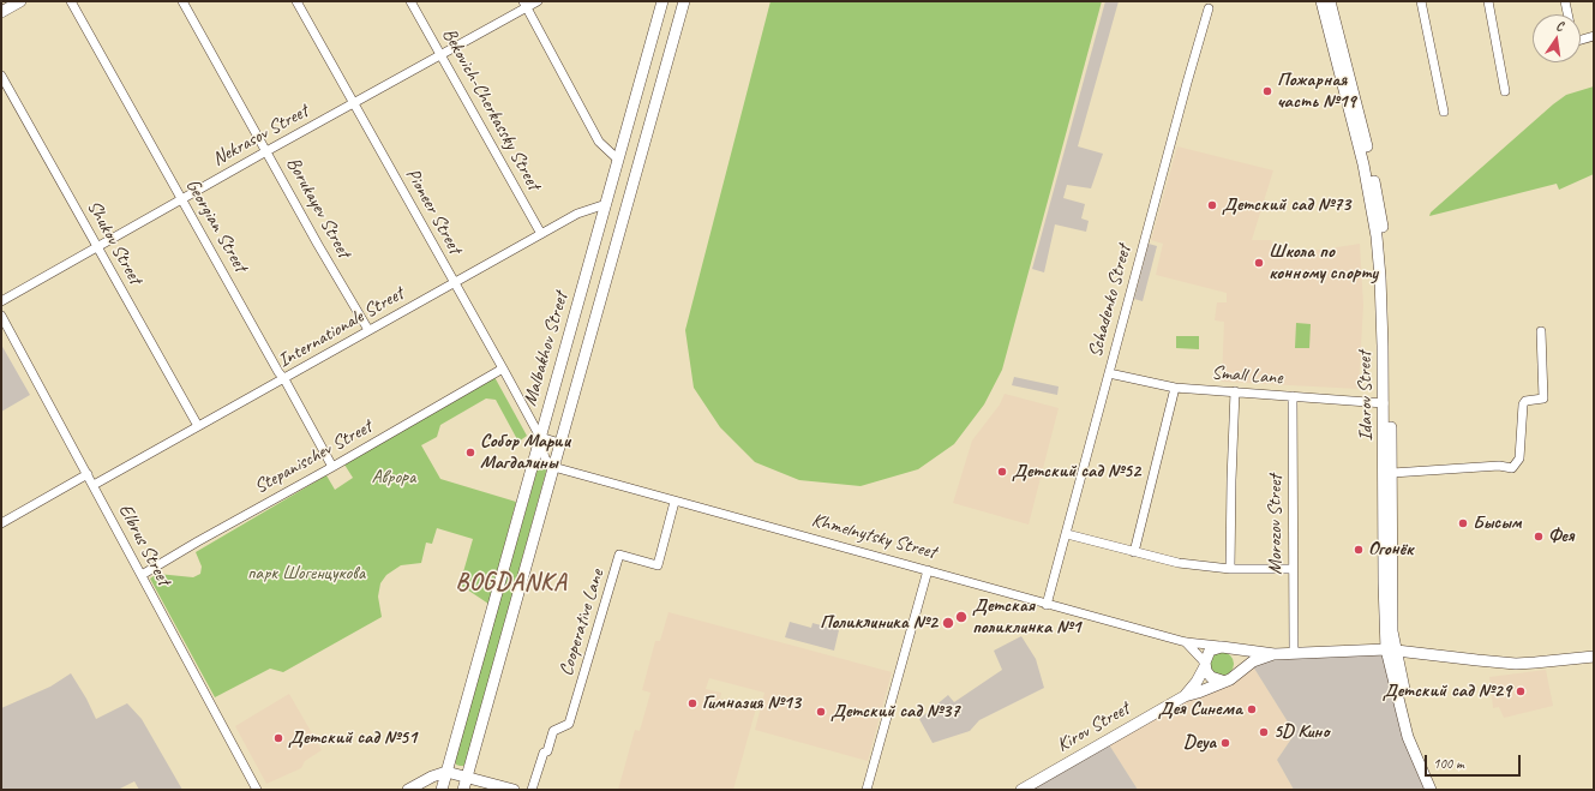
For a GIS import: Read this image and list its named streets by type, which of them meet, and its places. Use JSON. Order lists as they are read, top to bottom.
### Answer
{
  "streets": {
    "main road": ["Malbakhov Street", "Idarov Street", "Kirov Street"],
    "street": [
      "Bekovich-Cherkassky Street",
      "Nekrasov Street",
      "Borukayev Street",
      "Pioneer Street",
      "Georgian Street",
      "Shukov Street",
      "Schadenko Street",
      "Internationale Street",
      "Small Lane",
      "Stepanischev Street",
      "Morozov Street",
      "Khmelnytsky Street",
      "Elbrus Street",
      "Cooperative Lane"
    ]
  },
  "crossings": [
    ["Bekovich-Cherkassky Street", "Nekrasov Street"],
    ["Bekovich-Cherkassky Street", "Internationale Street"],
    ["Nekrasov Street", "Borukayev Street"],
    ["Nekrasov Street", "Pioneer Street"],
    ["Nekrasov Street", "Georgian Street"],
    ["Nekrasov Street", "Shukov Street"],
    ["Borukayev Street", "Internationale Street"],
    ["Pioneer Street", "Internationale Street"],
    ["Pioneer Street", "Malbakhov Street"],
    ["Pioneer Street", "Stepanischev Street"],
    ["Georgian Street", "Internationale Street"],
    ["Georgian Street", "Stepanischev Street"],
    ["Shukov Street", "Internationale Street"],
    ["Schadenko Street", "Small Lane"],
    ["Schadenko Street", "Khmelnytsky Street"],
    ["Internationale Street", "Malbakhov Street"],
    ["Internationale Street", "Elbrus Street"],
    ["Malbakhov Street", "Khmelnytsky Street"],
    ["Small Lane", "Idarov Street"],
    ["Small Lane", "Morozov Street"],
    ["Stepanischev Street", "Elbrus Street"],
    ["Khmelnytsky Street", "Cooperative Lane"]
  ],
  "districts": ["BOGDANKA"],
  "parks": ["Аврора", "парк Шогенцукова"],
  "places": [
    "Пожарная часть №19",
    "Детский сад №73",
    "Школа по конному спорту",
    "Собор Марии Магдалины",
    "Детский сад №52",
    "Бысым",
    "Фея",
    "Огонёк",
    "Детская поликлинка №1",
    "Поликлиника №2",
    "Детский сад №29",
    "Гимназия №13",
    "Дея Синема",
    "Детский сад №37",
    "5D Кино",
    "Детский сад №51",
    "Deya"
  ],
  "scale_bar": "100 m",
  "north": "top"
}
